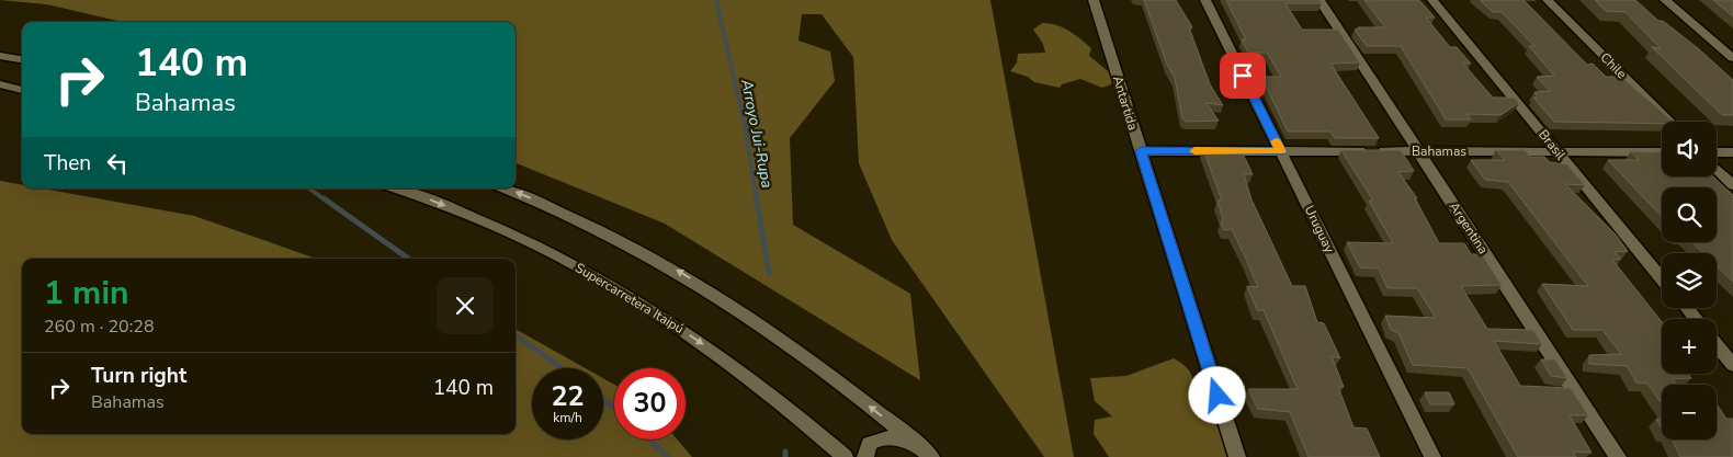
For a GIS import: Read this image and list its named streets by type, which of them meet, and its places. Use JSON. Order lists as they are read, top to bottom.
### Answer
{
  "streets": {
    "street": [
      "Chile",
      "Antartida",
      "Brasil",
      "Bahamas",
      "Argentina",
      "Uruguay",
      "Supercarretera Itaipú"
    ]
  },
  "crossings": [
    ["Antartida", "Bahamas"],
    ["Brasil", "Bahamas"],
    ["Bahamas", "Argentina"],
    ["Bahamas", "Uruguay"]
  ],
  "water": ["Arroyo Jui-Rupa"],
  "page": {
    "turn": ["140 m", "Bahamas"],
    "map_buttons": ["+", "−"],
    "then": "Then",
    "heading": ["1 min", "260 m · 20:28"],
    "list": [
      {
        "name": "Turn right",
        "note": "Bahamas",
        "value": "140 m"
      }
    ],
    "speed": "22 km/h",
    "limit": "30"
  }
}
